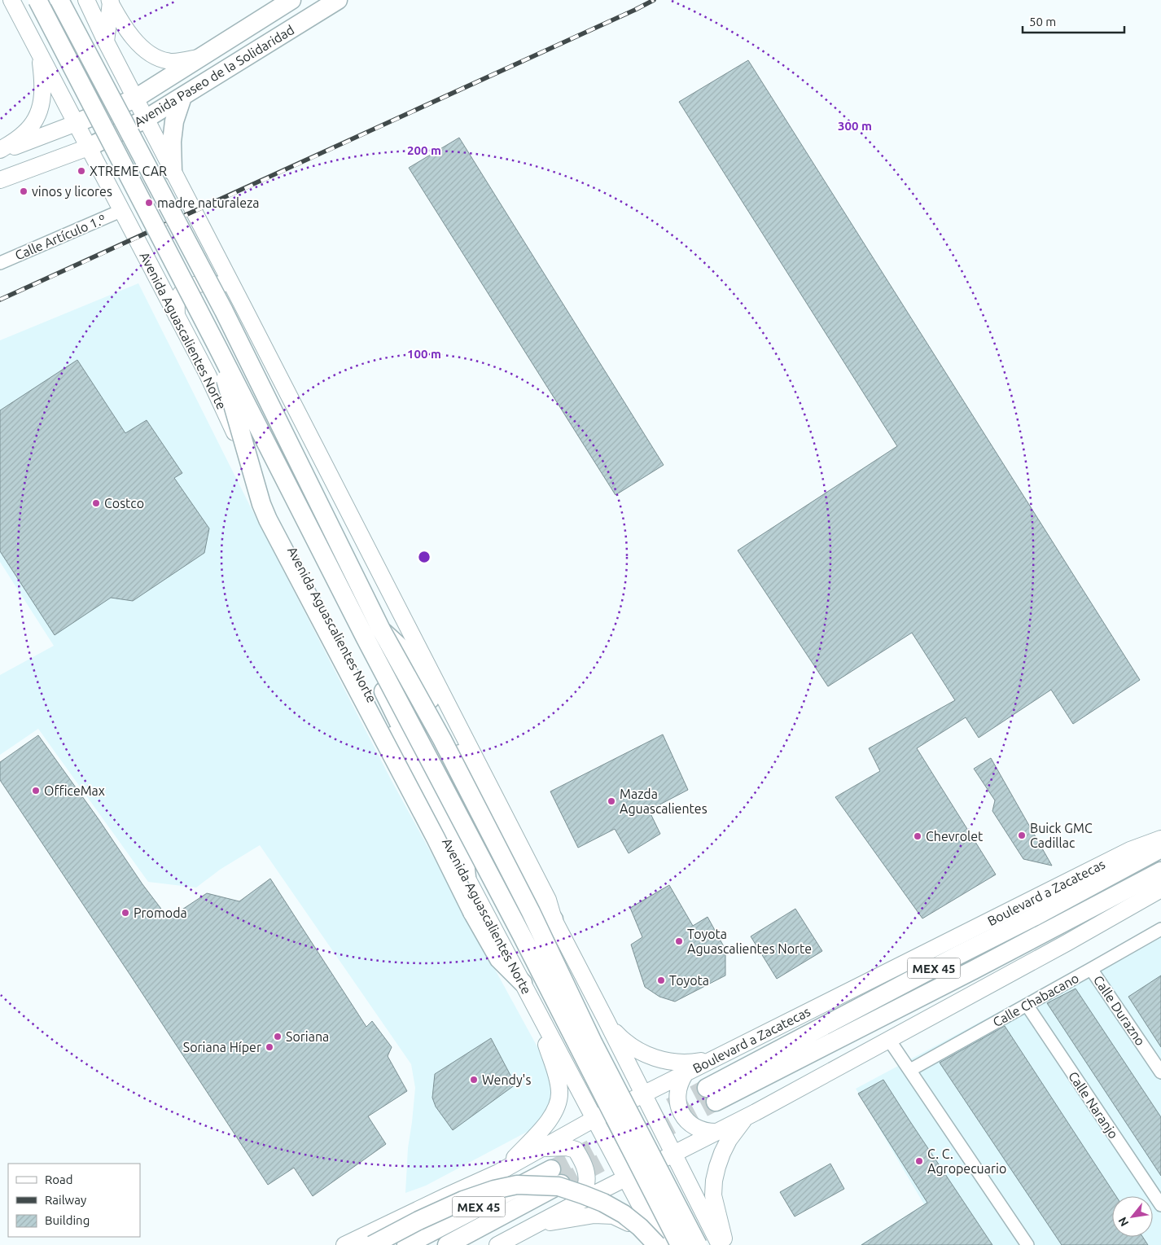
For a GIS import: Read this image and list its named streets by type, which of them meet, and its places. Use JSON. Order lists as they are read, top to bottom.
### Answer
{
  "streets": {
    "main road": [
      "Avenida Paseo de la Solidaridad",
      "Avenida Aguascalientes Norte",
      "Boulevard a Zacatecas",
      "MEX 45"
    ],
    "street": [
      "Calle Artículo 1.º",
      "Calle Chabacano",
      "Calle Durazno",
      "Calle Naranjo"
    ]
  },
  "crossings": [
    ["Avenida Paseo de la Solidaridad", "Avenida Aguascalientes Norte"],
    ["Calle Artículo 1.º", "Avenida Aguascalientes Norte"],
    ["Avenida Aguascalientes Norte", "Boulevard a Zacatecas"],
    ["Calle Chabacano", "Calle Durazno"],
    ["Calle Chabacano", "Calle Naranjo"]
  ],
  "places": [
    "XTREME CAR",
    "vinos y licores",
    "madre naturaleza",
    "Costco",
    "OfficeMax",
    "Mazda Aguascalientes",
    "Buick GMC Cadillac",
    "Chevrolet",
    "Promoda",
    "Toyota Aguascalientes Norte",
    "Toyota",
    "Soriana",
    "Soriana Híper",
    "Wendy's",
    "C. C. Agropecuario"
  ],
  "legend": ["Road", "Railway", "Building"],
  "scale_bar": "50 m",
  "north": "bottom left",
  "rings": ["300 m", "200 m", "100 m"]
}
